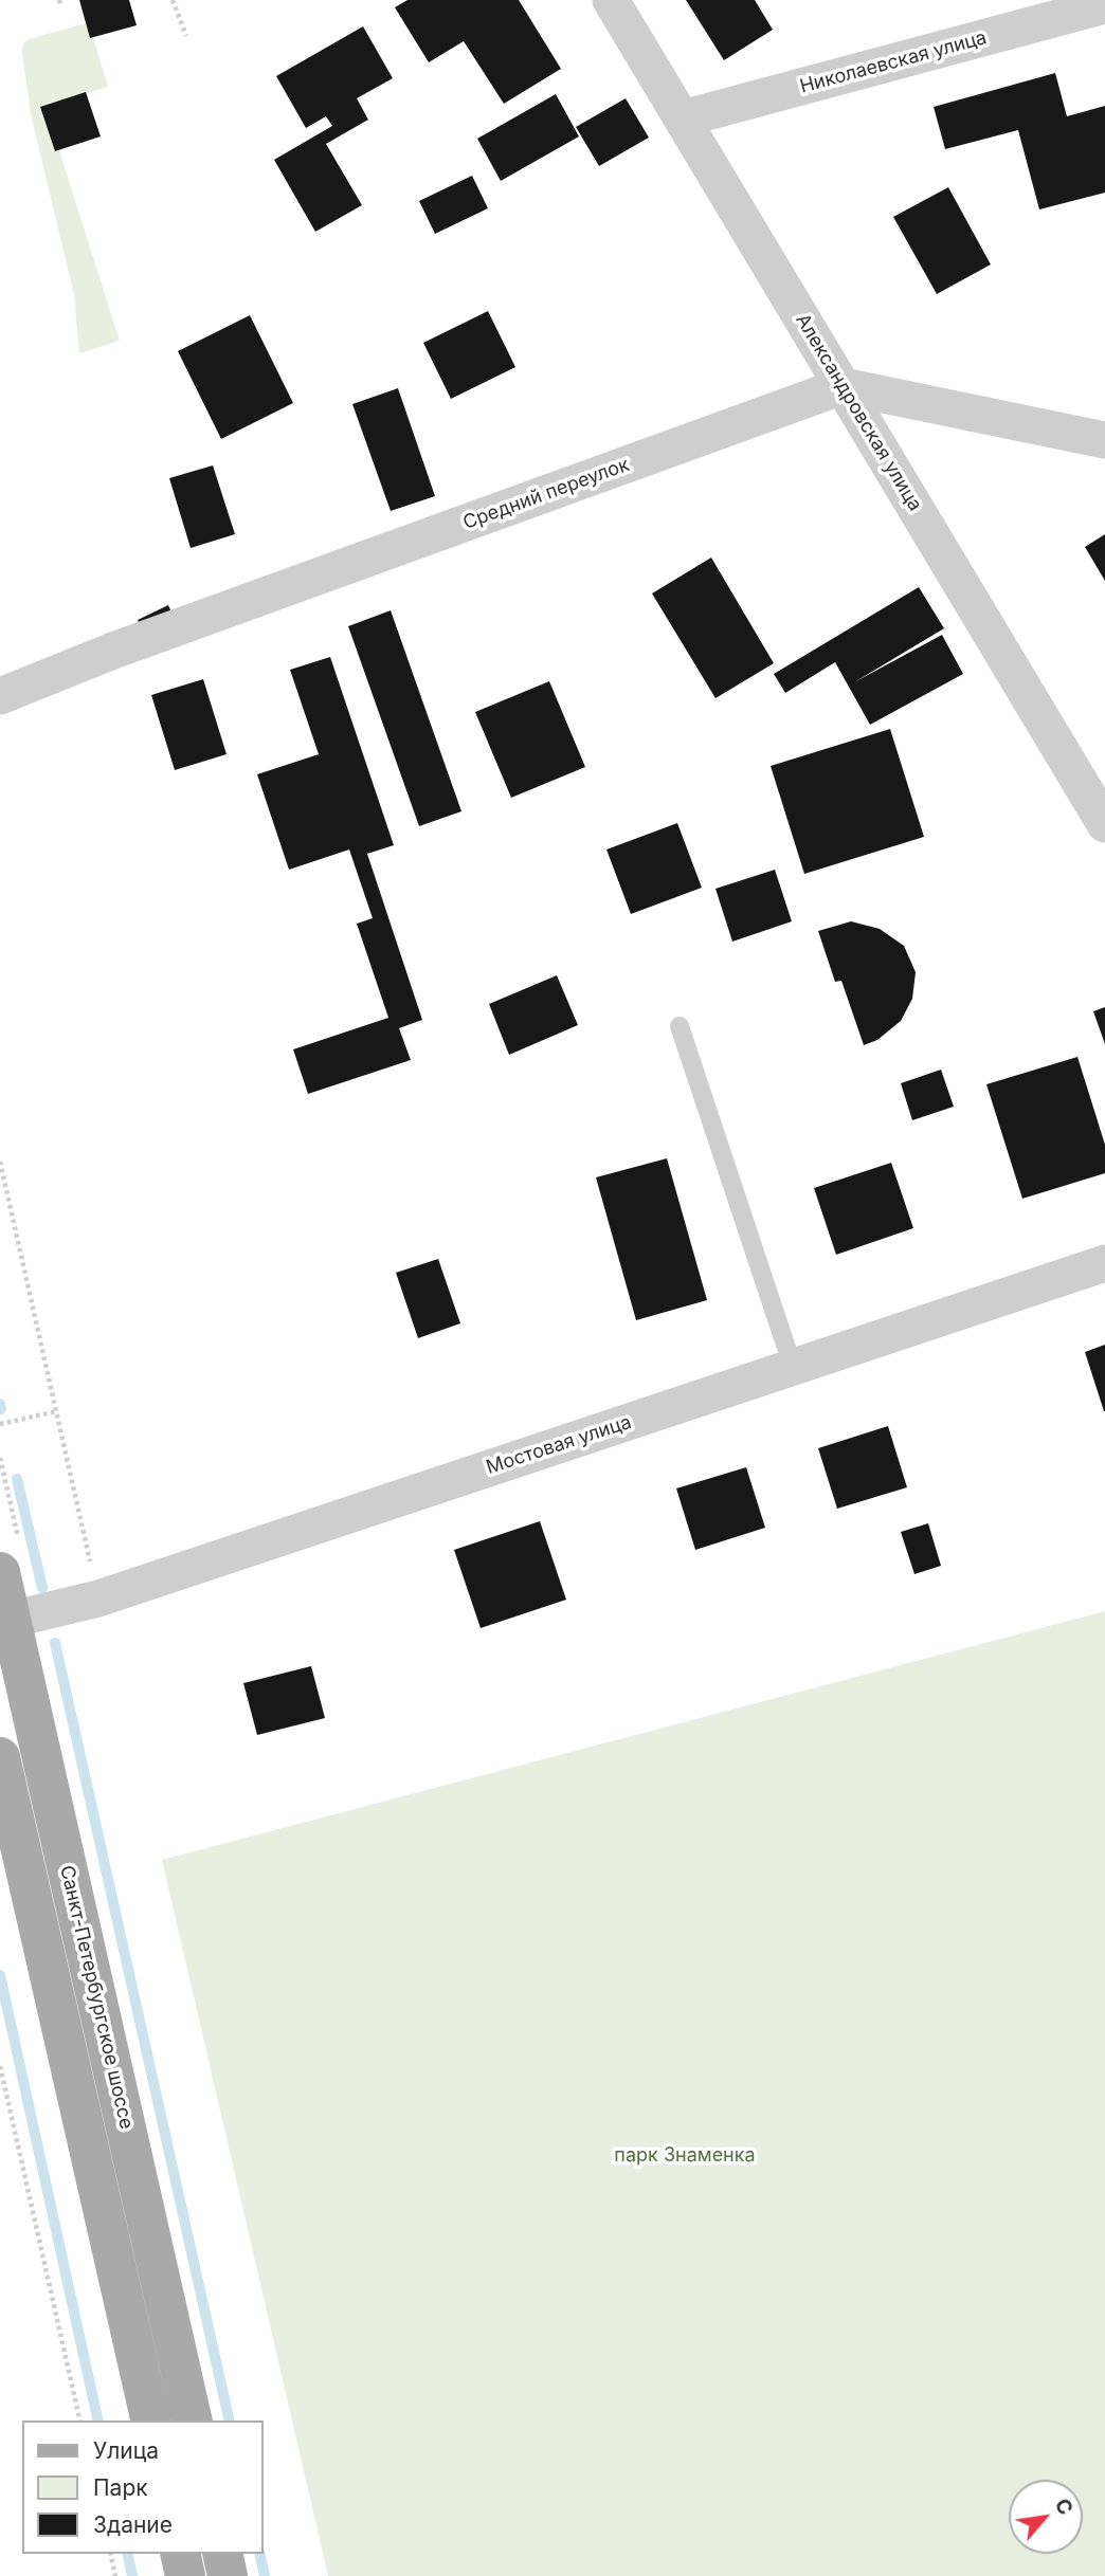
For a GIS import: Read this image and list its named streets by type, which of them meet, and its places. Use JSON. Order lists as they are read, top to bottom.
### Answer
{
  "streets": {
    "main road": ["Санкт-Петербургское шоссе"],
    "street": [
      "Николаевская улица",
      "Александровская улица",
      "Средний переулок",
      "Мостовая улица"
    ]
  },
  "crossings": [
    ["Николаевская улица", "Александровская улица"],
    ["Александровская улица", "Средний переулок"],
    ["Мостовая улица", "Санкт-Петербургское шоссе"]
  ],
  "parks": ["парк Знаменка"],
  "legend": ["Улица", "Парк", "Здание"],
  "north": "top right"
}
